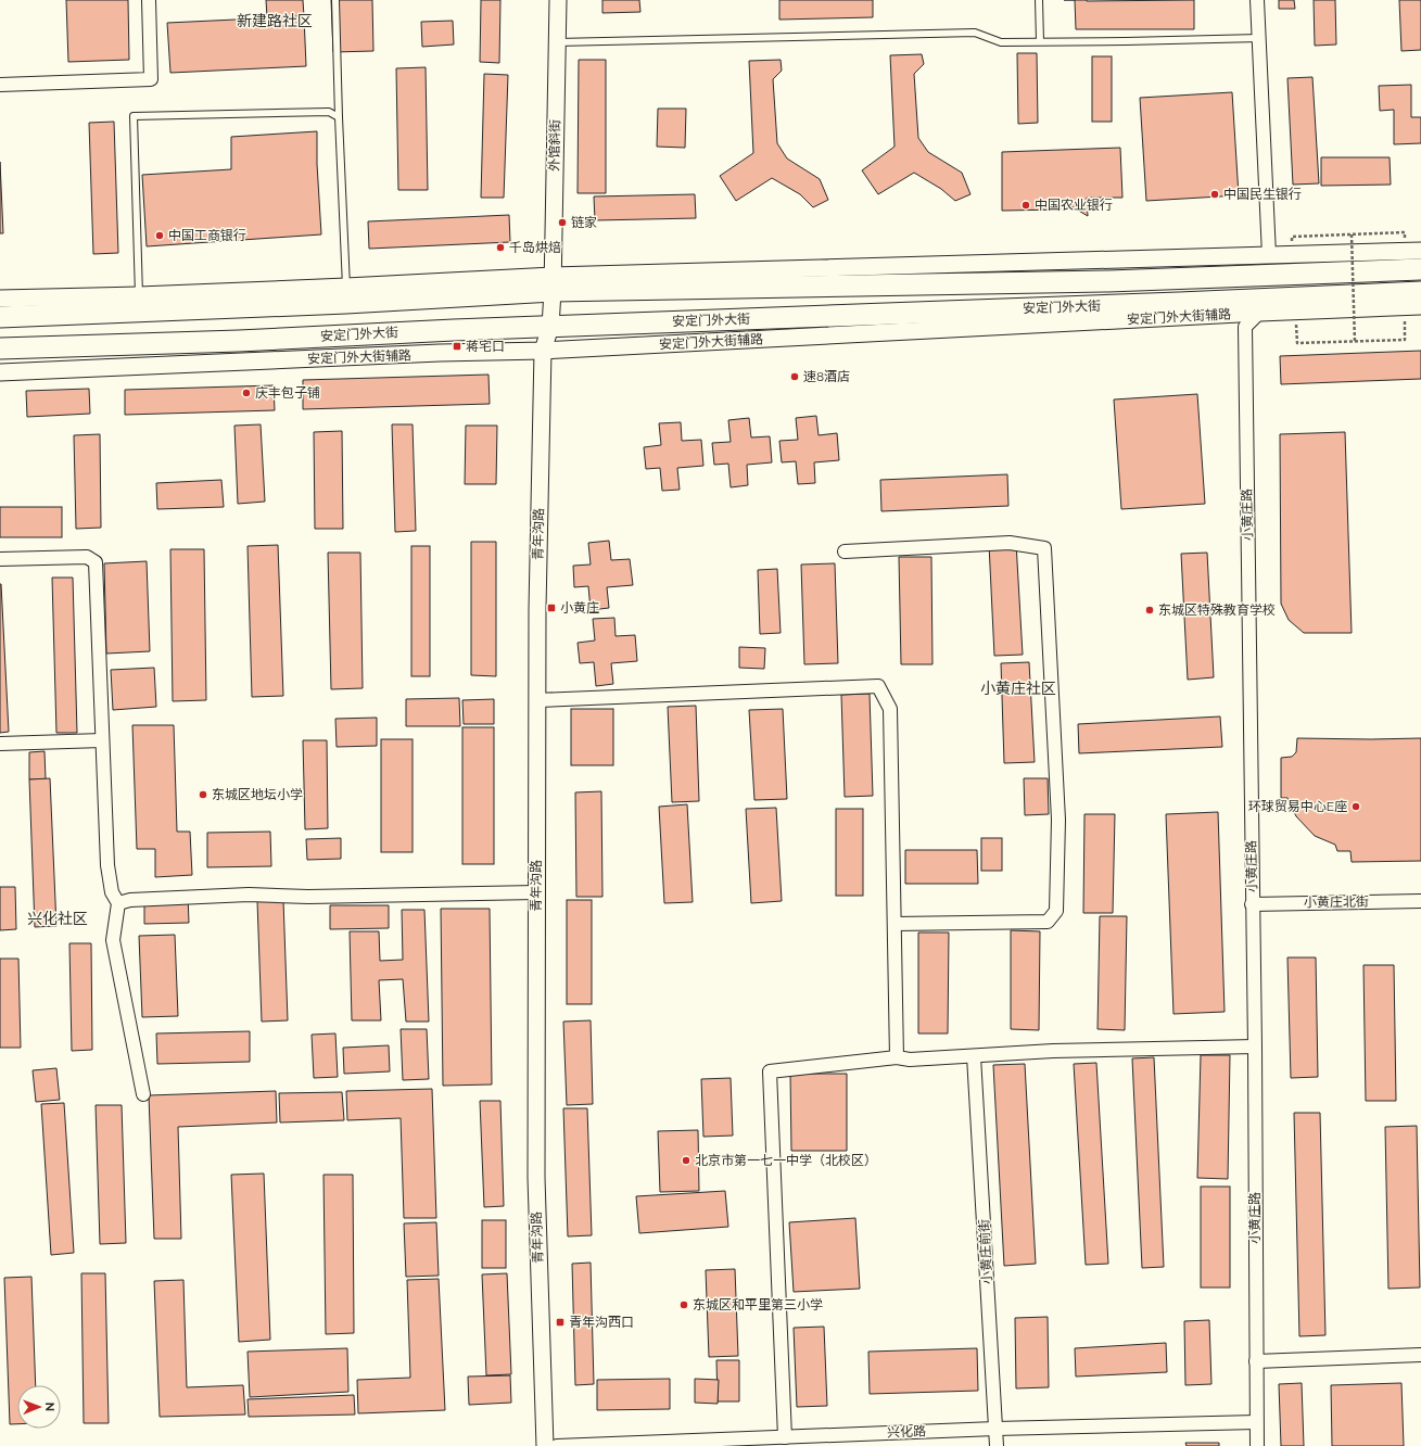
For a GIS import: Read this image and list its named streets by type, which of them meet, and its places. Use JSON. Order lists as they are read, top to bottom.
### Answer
{
  "streets": {
    "main road": ["安定门外大街"],
    "street": [
      "外馆斜街",
      "安定门外大街辅路",
      "小黄庄路",
      "青年沟路",
      "小黄庄北街",
      "小黄庄前街",
      "兴化路"
    ]
  },
  "crossings": [
    ["外馆斜街", "安定门外大街"],
    ["外馆斜街", "青年沟路"],
    ["安定门外大街", "安定门外大街辅路"],
    ["安定门外大街", "小黄庄路"],
    ["安定门外大街", "青年沟路"],
    ["安定门外大街辅路", "小黄庄路"],
    ["安定门外大街辅路", "青年沟路"],
    ["小黄庄路", "小黄庄北街"],
    ["小黄庄路", "兴化路"],
    ["小黄庄前街", "兴化路"]
  ],
  "districts": ["新建路社区", "小黄庄社区", "兴化社区"],
  "places": {
    "other": [
      "中国民生银行",
      "中国农业银行",
      "链家",
      "中国工商银行",
      "千岛烘焙",
      "速8酒店",
      "庆丰包子铺",
      "东城区特殊教育学校",
      "东城区地坛小学",
      "环球贸易中心E座",
      "北京市第一七一中学（北校区）",
      "东城区和平里第三小学"
    ],
    "transit": ["蒋宅口", "小黄庄", "青年沟西口"]
  },
  "north": "right"
}
